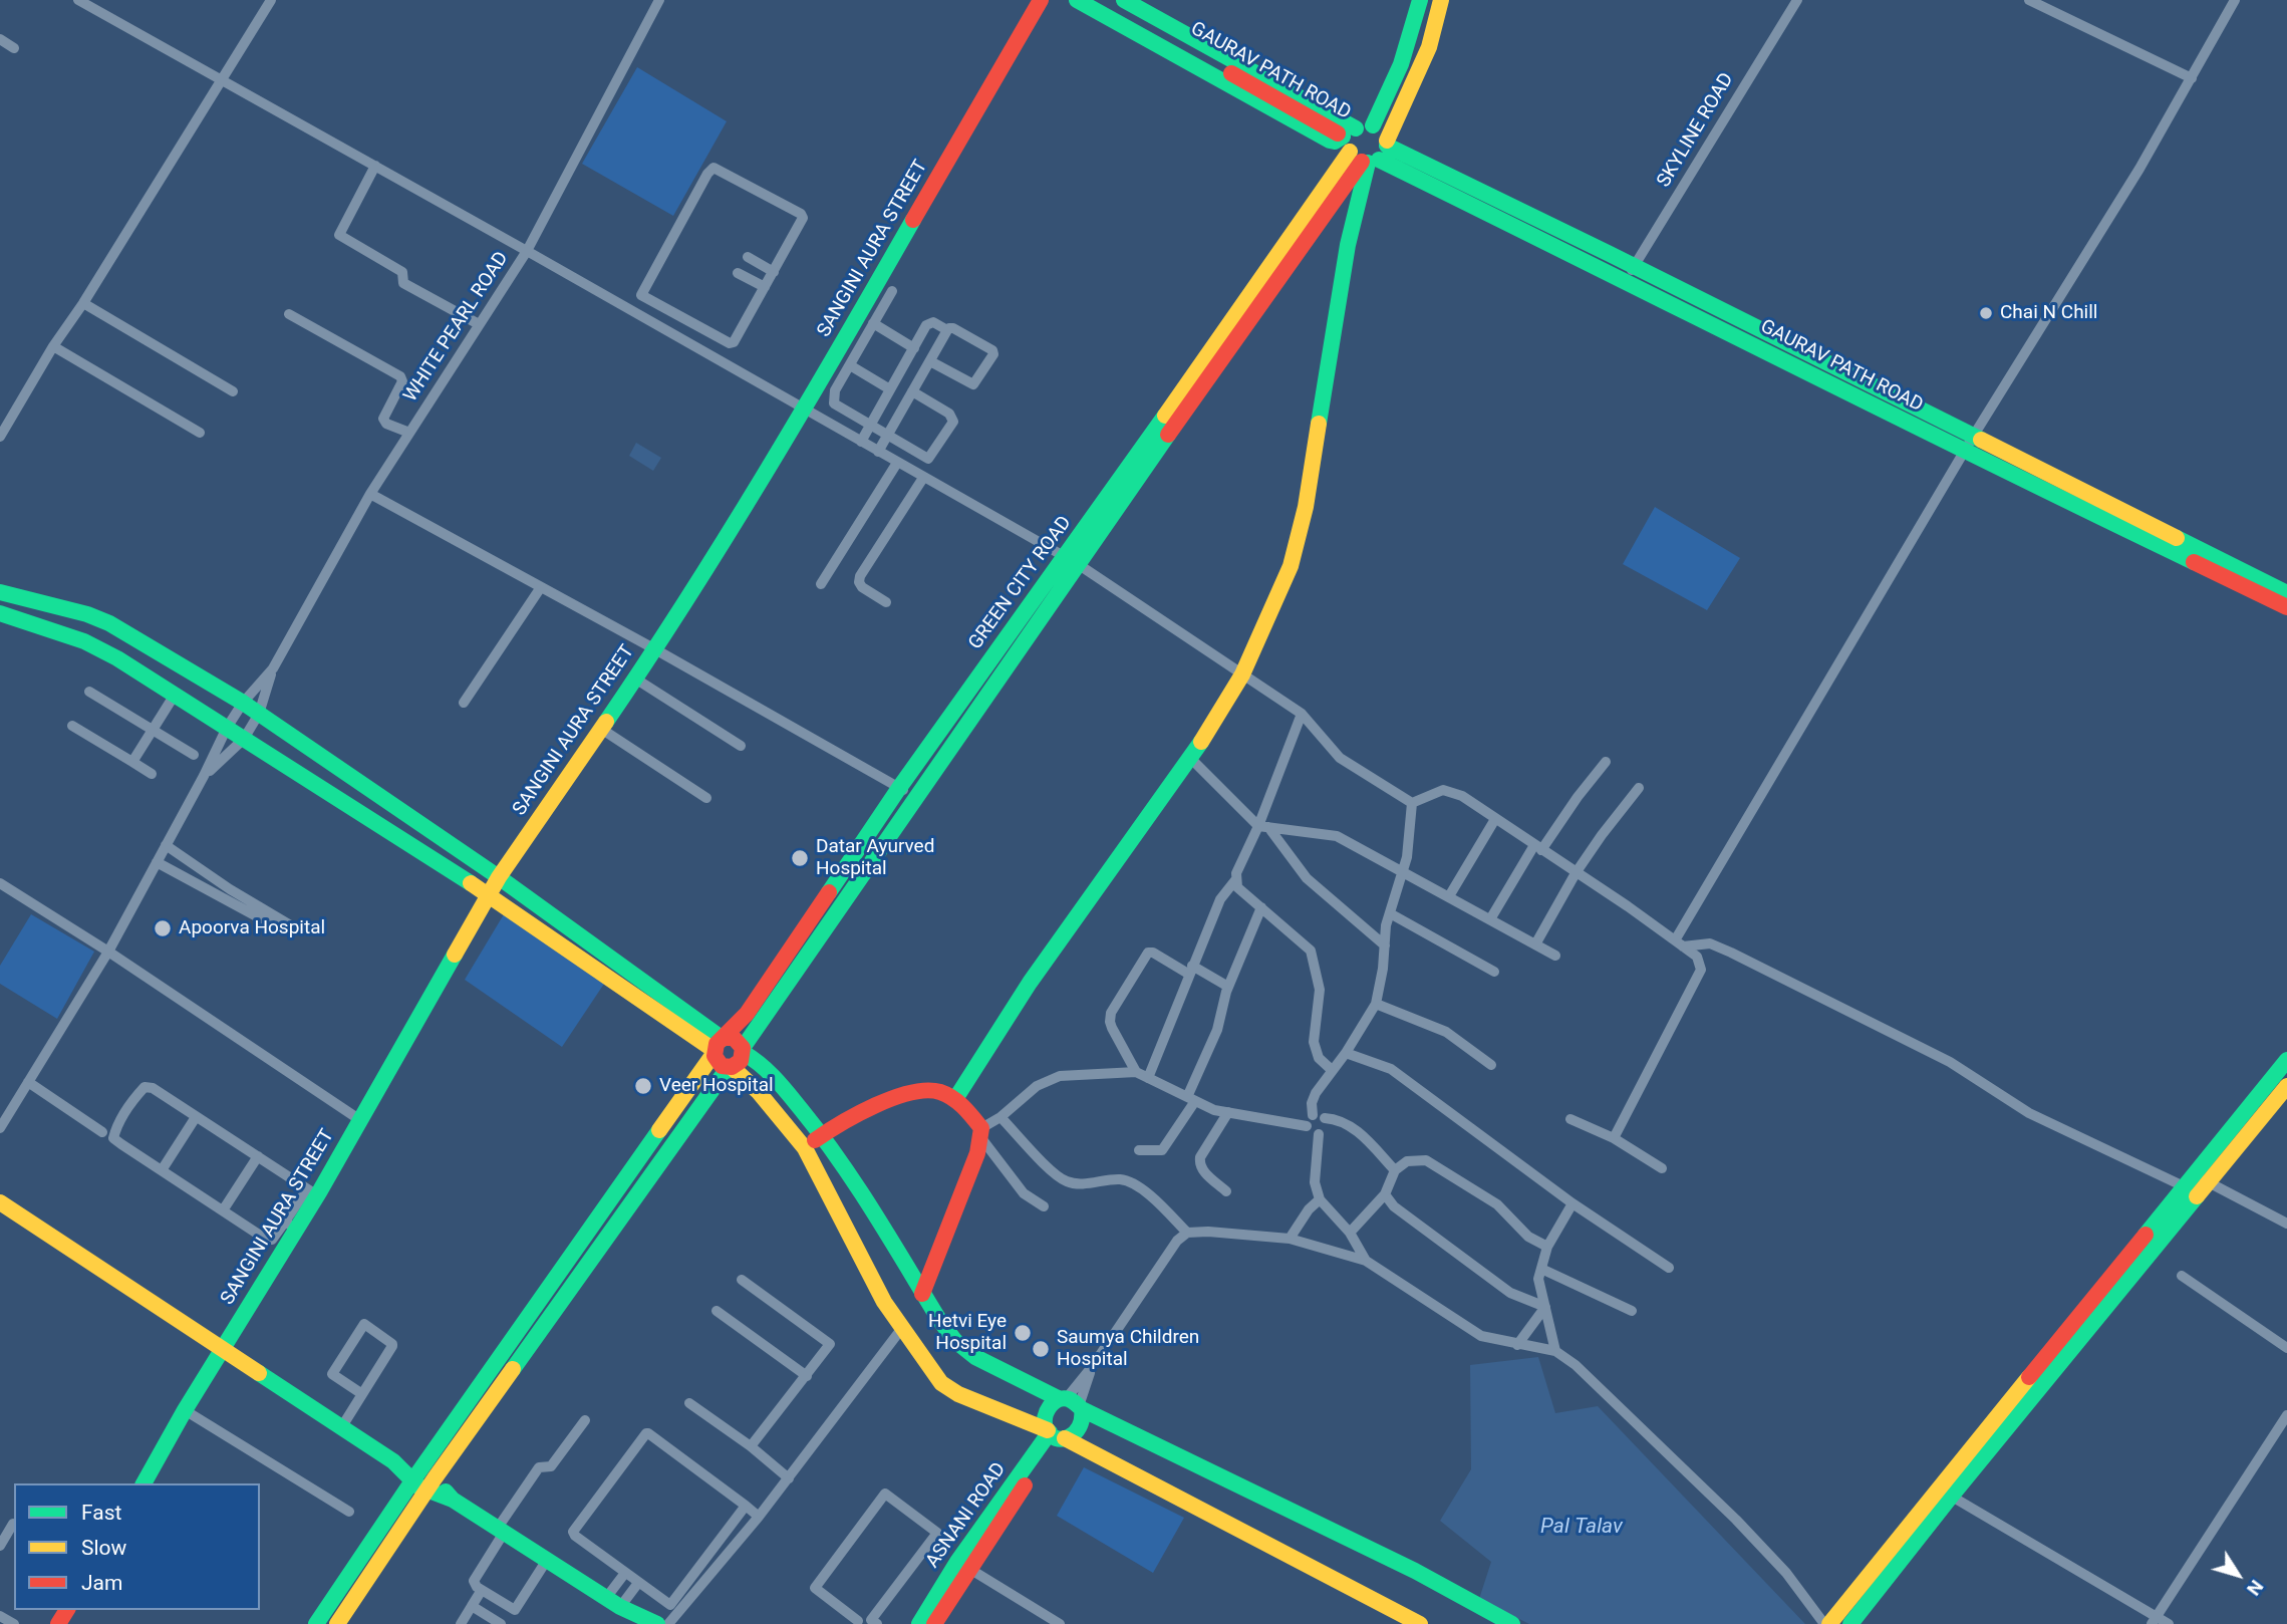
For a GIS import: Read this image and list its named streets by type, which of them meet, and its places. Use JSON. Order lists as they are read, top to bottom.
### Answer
{
  "streets": {
    "street": [
      "GAURAV PATH ROAD",
      "SKYLINE ROAD",
      "SANGINI AURA STREET",
      "WHITE PEARL ROAD",
      "GREEN CITY ROAD",
      "ASNANI ROAD"
    ]
  },
  "crossings": [
    ["GAURAV PATH ROAD", "SKYLINE ROAD"],
    ["GAURAV PATH ROAD", "GREEN CITY ROAD"]
  ],
  "water": ["Pal Talav"],
  "places": [
    "Chai N Chill",
    "Datar Ayurved Hospital",
    "Apoorva Hospital",
    "Veer Hospital",
    "Hetvi Eye Hospital",
    "Saumya Children Hospital"
  ],
  "legend": ["Fast", "Slow", "Jam"],
  "north": "bottom right"
}
